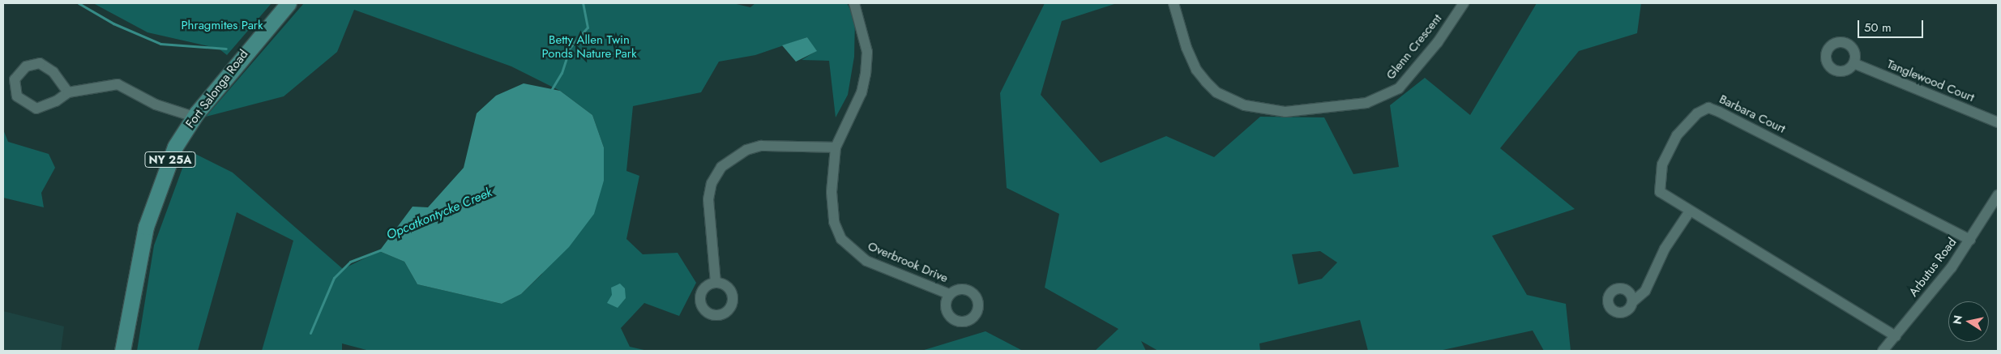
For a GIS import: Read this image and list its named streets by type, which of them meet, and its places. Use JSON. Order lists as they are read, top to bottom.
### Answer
{
  "streets": {
    "main road": ["Fort Salonga Road", "NY 25A"],
    "street": [
      "Glenn Crescent",
      "Tanglewood Court",
      "Barbara Court",
      "Overbrook Drive",
      "Arbutus Road"
    ]
  },
  "crossings": [
    ["Barbara Court", "Arbutus Road"]
  ],
  "water": ["Opcatkontycke Creek"],
  "parks": ["Phragmites Park", "Betty Allen Twin Ponds Nature Park"],
  "scale_bar": "50 m",
  "north": "left"
}
